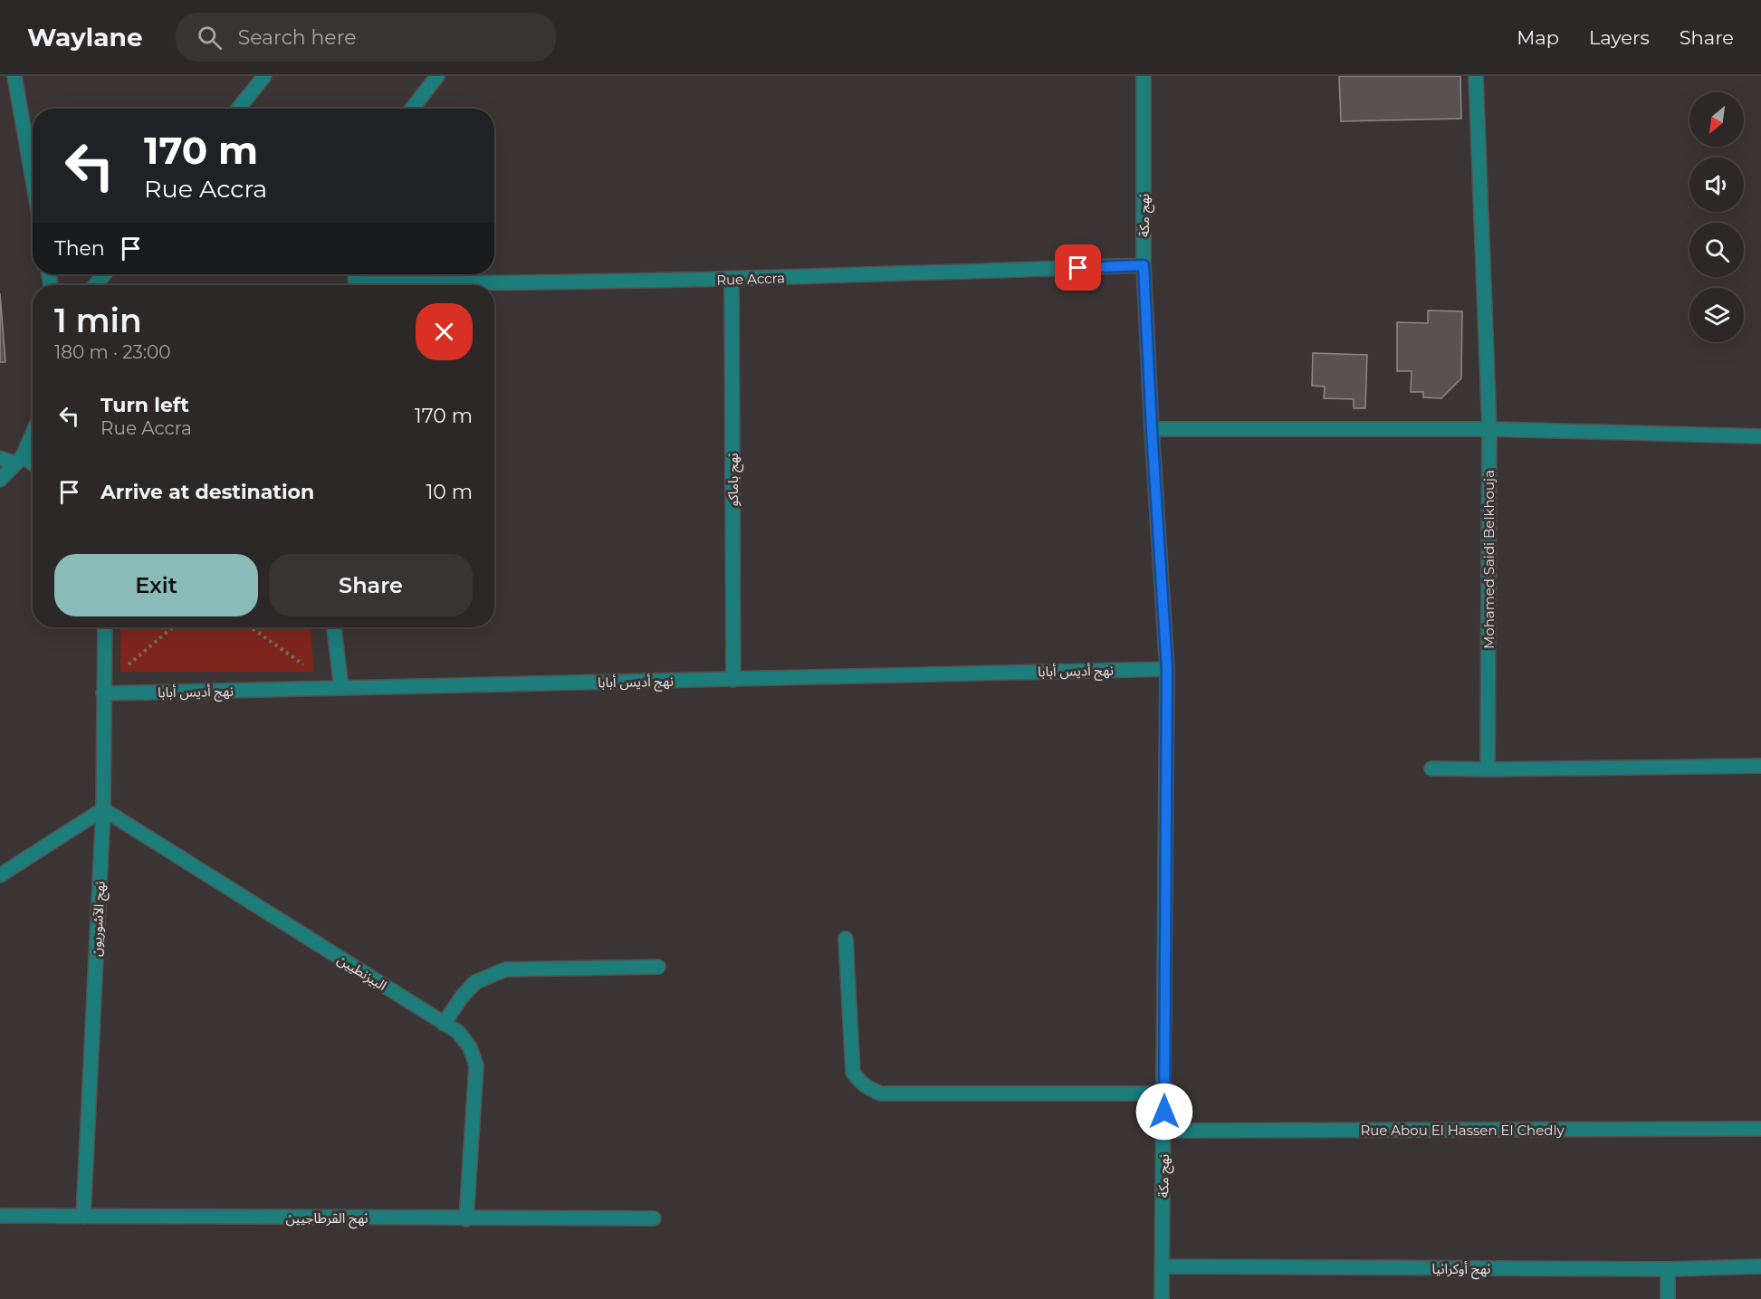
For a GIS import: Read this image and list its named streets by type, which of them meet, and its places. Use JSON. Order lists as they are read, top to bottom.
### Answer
{
  "streets": {
    "street": [
      "نهج مكة",
      "Rue Accra",
      "نهج باماكو",
      "Mohamed Saidi Belkhouja",
      "نهج أديس أبابا",
      "نهج الآشوريون",
      "البيزنطيين",
      "Rue Abou El Hassen El Chedly",
      "نهج القرطاجيين",
      "نهج أوكرانيا"
    ]
  },
  "crossings": [
    ["نهج مكة", "Rue Accra"],
    ["نهج مكة", "نهج أديس أبابا"],
    ["نهج مكة", "Rue Abou El Hassen El Chedly"],
    ["نهج مكة", "نهج أوكرانيا"],
    ["Rue Accra", "نهج باماكو"],
    ["نهج باماكو", "نهج أديس أبابا"],
    ["نهج أديس أبابا", "نهج الآشوريون"],
    ["نهج الآشوريون", "البيزنطيين"],
    ["نهج الآشوريون", "نهج القرطاجيين"],
    ["البيزنطيين", "نهج القرطاجيين"]
  ],
  "north": "bottom left",
  "page": {
    "header": "Waylane",
    "search": "Search here",
    "nav": ["Map", "Layers", "Share"],
    "turn": ["170 m", "Rue Accra"],
    "then": "Then",
    "heading": ["1 min", "180 m · 23:00"],
    "list": [
      {
        "name": "Turn left",
        "note": "Rue Accra",
        "value": "170 m"
      },
      {
        "name": "Arrive at destination",
        "value": "10 m"
      }
    ],
    "buttons": ["Exit", "Share"]
  }
}
